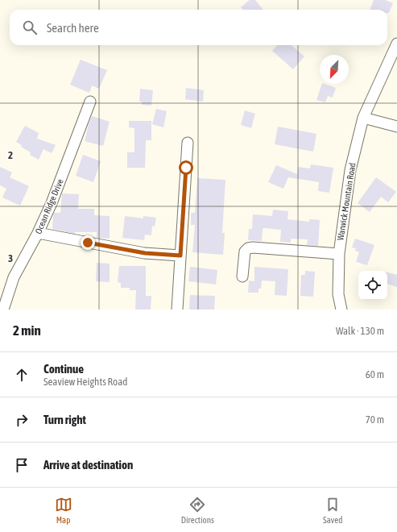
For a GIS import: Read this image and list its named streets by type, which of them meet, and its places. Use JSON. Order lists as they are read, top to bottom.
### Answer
{
  "streets": {
    "street": ["Warwick Mountain Road", "Ocean Ridge Drive"]
  },
  "north": "bottom left",
  "page": {
    "search": "Search here",
    "heading": ["2 min", "Walk · 130 m"],
    "list": [
      ["Continue", "Seaview Heights Road", "60 m"],
      ["Turn right", "70 m"],
      "Arrive at destination"
    ],
    "nav": ["Map", "Directions", "Saved"]
  },
  "grid": {
    "rows": ["2", "3"]
  }
}
